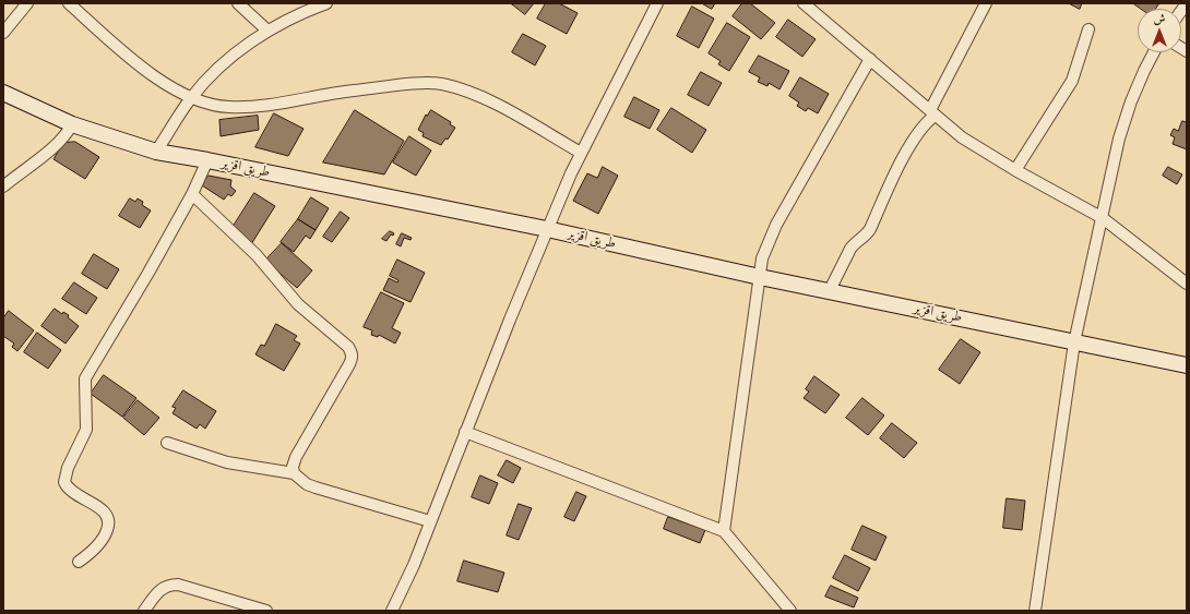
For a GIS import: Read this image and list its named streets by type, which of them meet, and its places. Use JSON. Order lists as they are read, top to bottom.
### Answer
{
  "streets": {
    "street": ["طريق اقزير"]
  },
  "north": "top"
}
